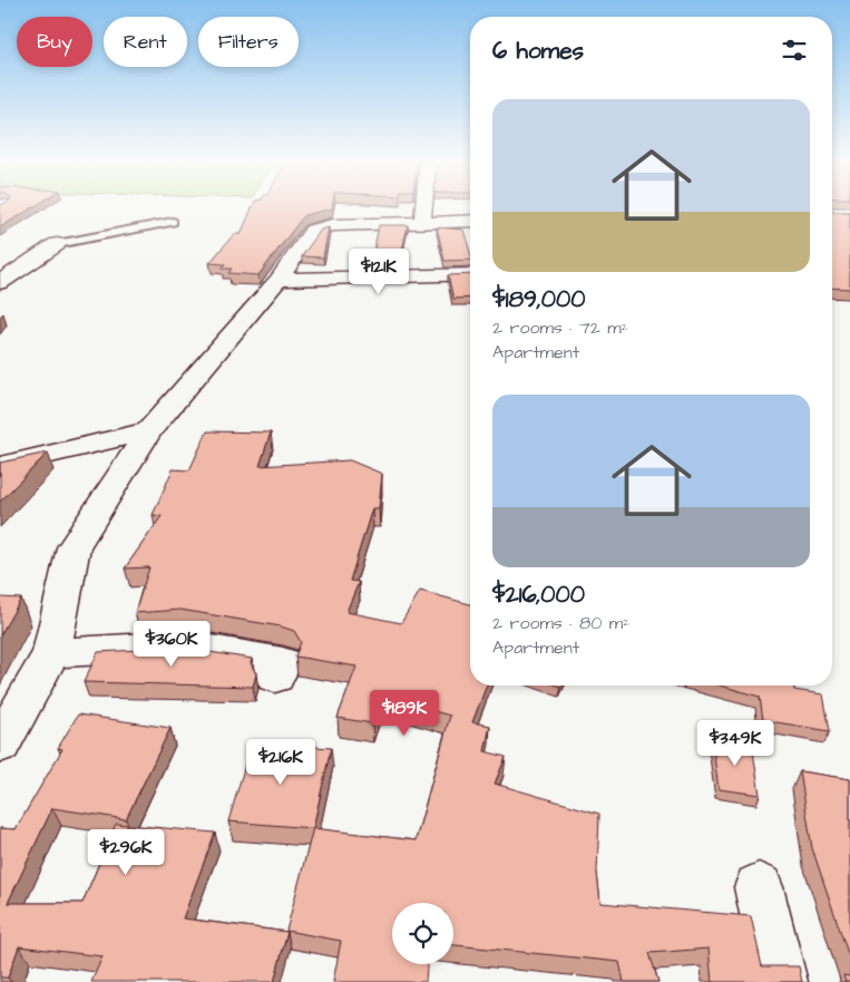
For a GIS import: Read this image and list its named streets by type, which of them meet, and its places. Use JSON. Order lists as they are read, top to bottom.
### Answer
{
  "page": {
    "chip": ["Buy", "Rent", "Filters"],
    "heading": "6 homes",
    "list": [
      {
        "name": "$189,000",
        "note": "2 rooms · 72 m² · Apartment"
      },
      {
        "name": "$216,000",
        "note": "2 rooms · 80 m² · Apartment"
      }
    ],
    "price": [
      "$121K",
      "$360K",
      "$189K",
      "$349K",
      "$216K",
      "$296K"
    ]
  }
}
